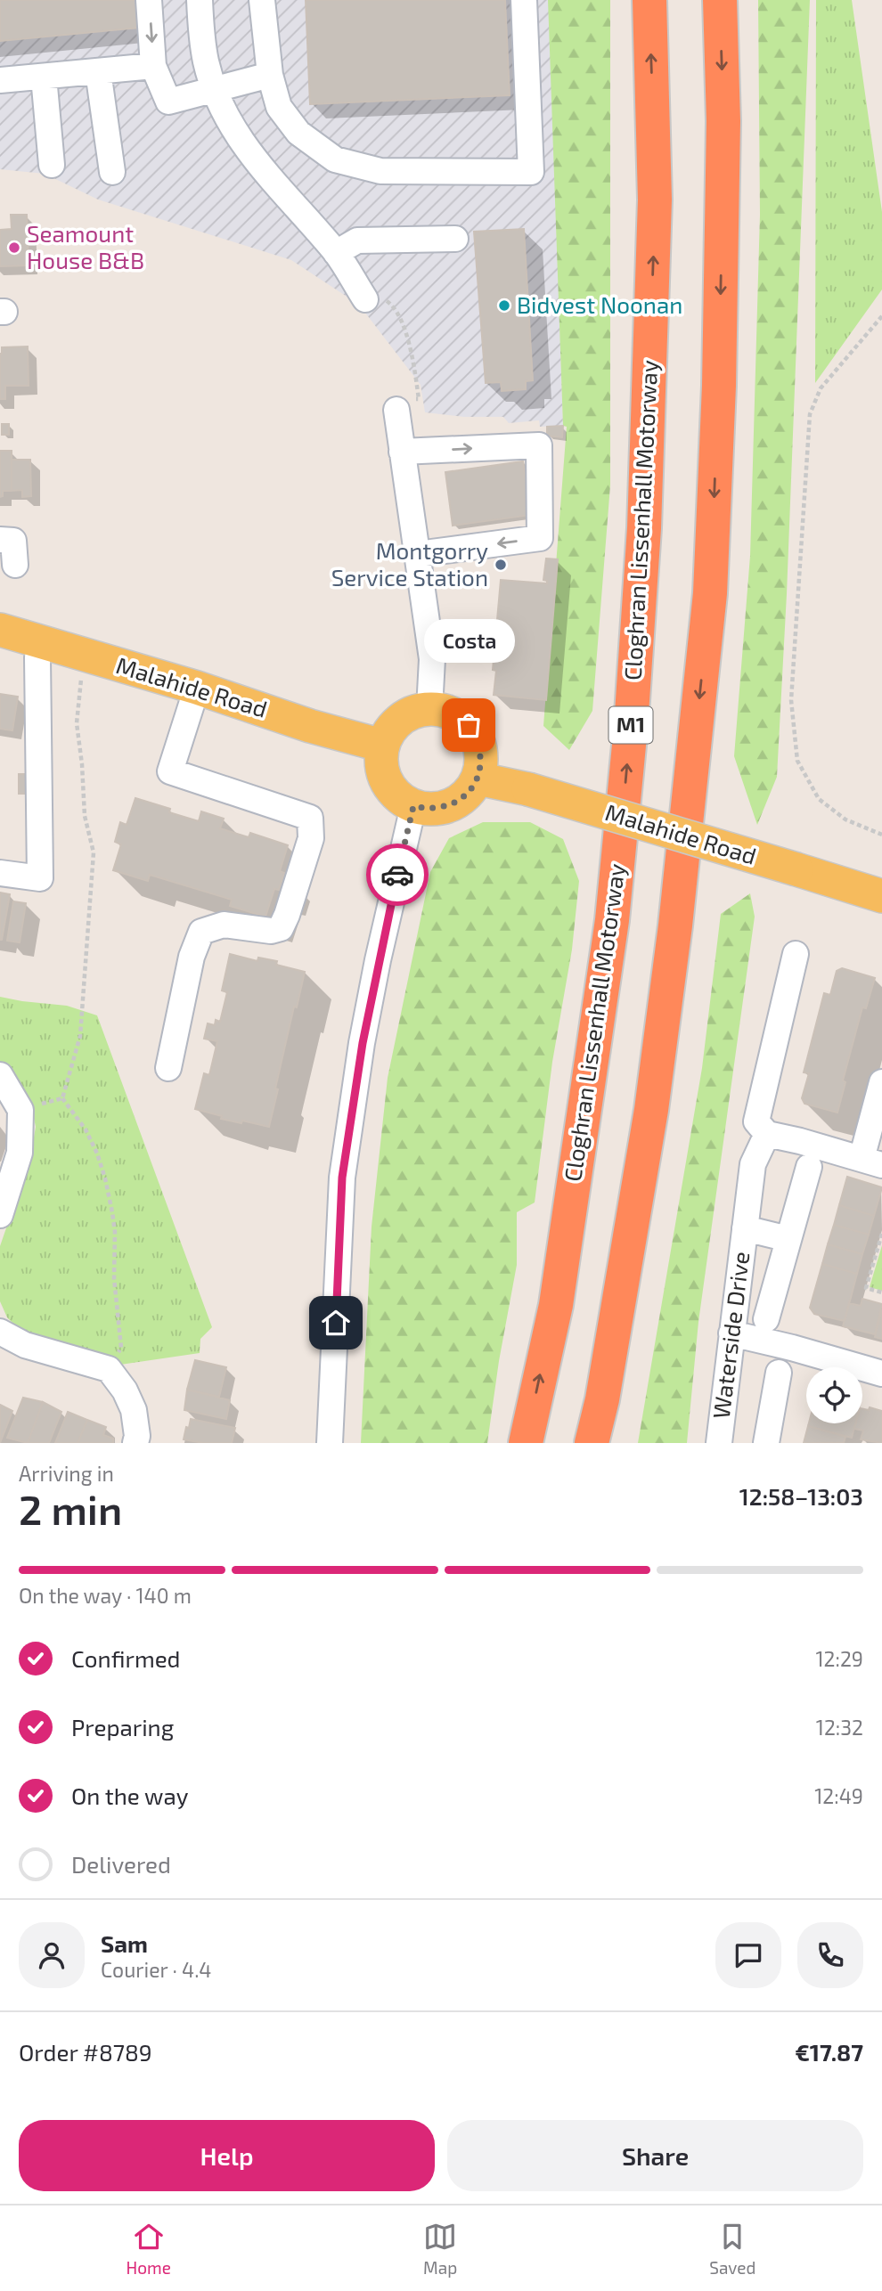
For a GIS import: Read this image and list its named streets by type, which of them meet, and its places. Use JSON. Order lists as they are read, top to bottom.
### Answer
{
  "streets": {
    "highway": ["Cloghran Lissenhall Motorway", "M1"],
    "main road": ["Malahide Road"],
    "street": ["Waterside Drive"]
  },
  "places": [
    "Seamount House B&B",
    "Bidvest Noonan",
    "Montgorry Service Station",
    "Costa"
  ],
  "page": {
    "bubble": "Costa",
    "heading": ["2 min", "Arriving in", "12:58–13:03"],
    "panel": [
      "Sam",
      "Courier · 4.4",
      "Order #8789",
      "€17.87"
    ],
    "bar": "On the way · 140 m",
    "list": [
      ["Confirmed", "12:29"],
      ["Preparing", "12:32"],
      ["On the way", "12:49"],
      "Delivered"
    ],
    "buttons": ["Help", "Share"],
    "tabs": ["Home", "Map", "Saved"]
  }
}
